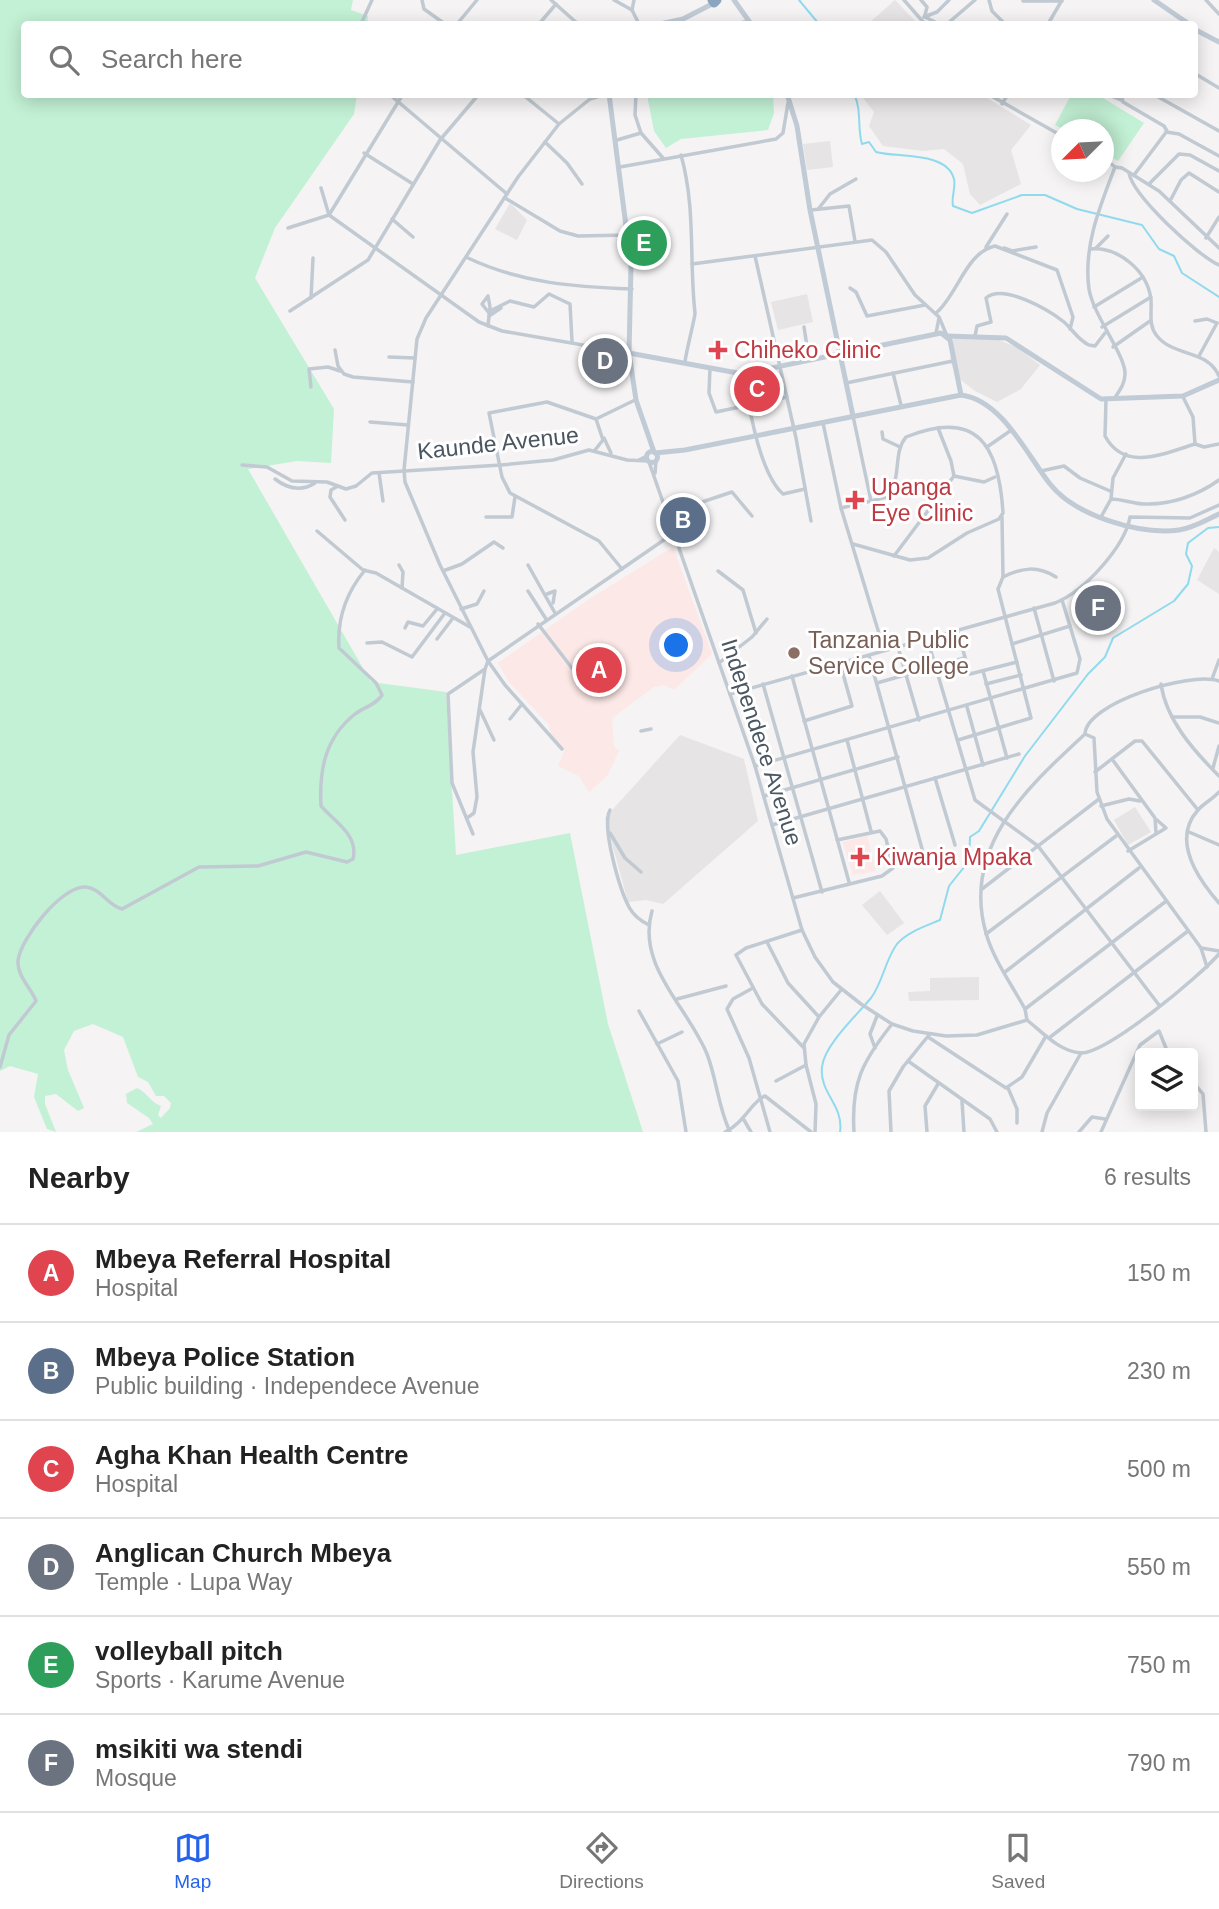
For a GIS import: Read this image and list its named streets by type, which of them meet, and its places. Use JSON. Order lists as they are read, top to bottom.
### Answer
{
  "streets": {
    "street": ["Kaunde Avenue", "Independece Avenue"]
  },
  "crossings": [
    ["Kaunde Avenue", "Independece Avenue"]
  ],
  "places": {
    "health": ["Chiheko Clinic", "Upanga Eye Clinic", "Kiwanja Mpaka"],
    "other": ["Tanzania Public Service College"]
  },
  "north": "bottom left",
  "page": {
    "search": "Search here",
    "pins": [
      "E",
      "D",
      "C",
      "B",
      "F",
      "A"
    ],
    "heading": ["Nearby", "6 results"],
    "list": [
      {
        "mark": "A",
        "name": "Mbeya Referral Hospital",
        "note": "Hospital",
        "value": "150 m"
      },
      {
        "mark": "B",
        "name": "Mbeya Police Station",
        "note": "Public building · Independece Avenue",
        "value": "230 m"
      },
      {
        "mark": "C",
        "name": "Agha Khan Health Centre",
        "note": "Hospital",
        "value": "500 m"
      },
      {
        "mark": "D",
        "name": "Anglican Church Mbeya",
        "note": "Temple · Lupa Way",
        "value": "550 m"
      },
      {
        "mark": "E",
        "name": "volleyball pitch",
        "note": "Sports · Karume Avenue",
        "value": "750 m"
      },
      {
        "mark": "F",
        "name": "msikiti wa stendi",
        "note": "Mosque",
        "value": "790 m"
      }
    ],
    "nav": ["Map", "Directions", "Saved"]
  }
}
